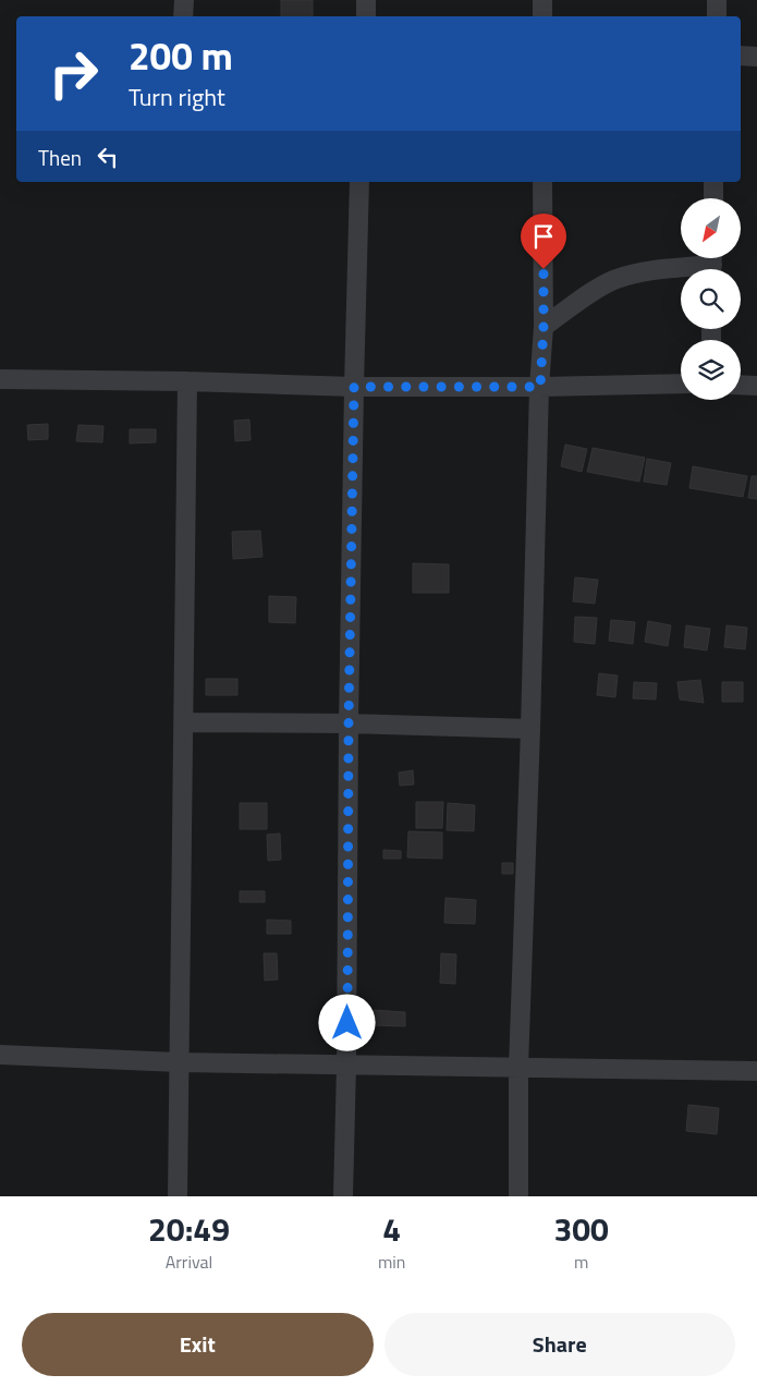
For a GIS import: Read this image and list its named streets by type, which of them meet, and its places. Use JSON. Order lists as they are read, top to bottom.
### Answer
{
  "north": "bottom left",
  "page": {
    "turn": ["200 m", "Turn right"],
    "then": "Then",
    "eta": [
      "20:49",
      "Arrival",
      "4",
      "min",
      "300",
      "m"
    ],
    "buttons": ["Exit", "Share"]
  }
}
